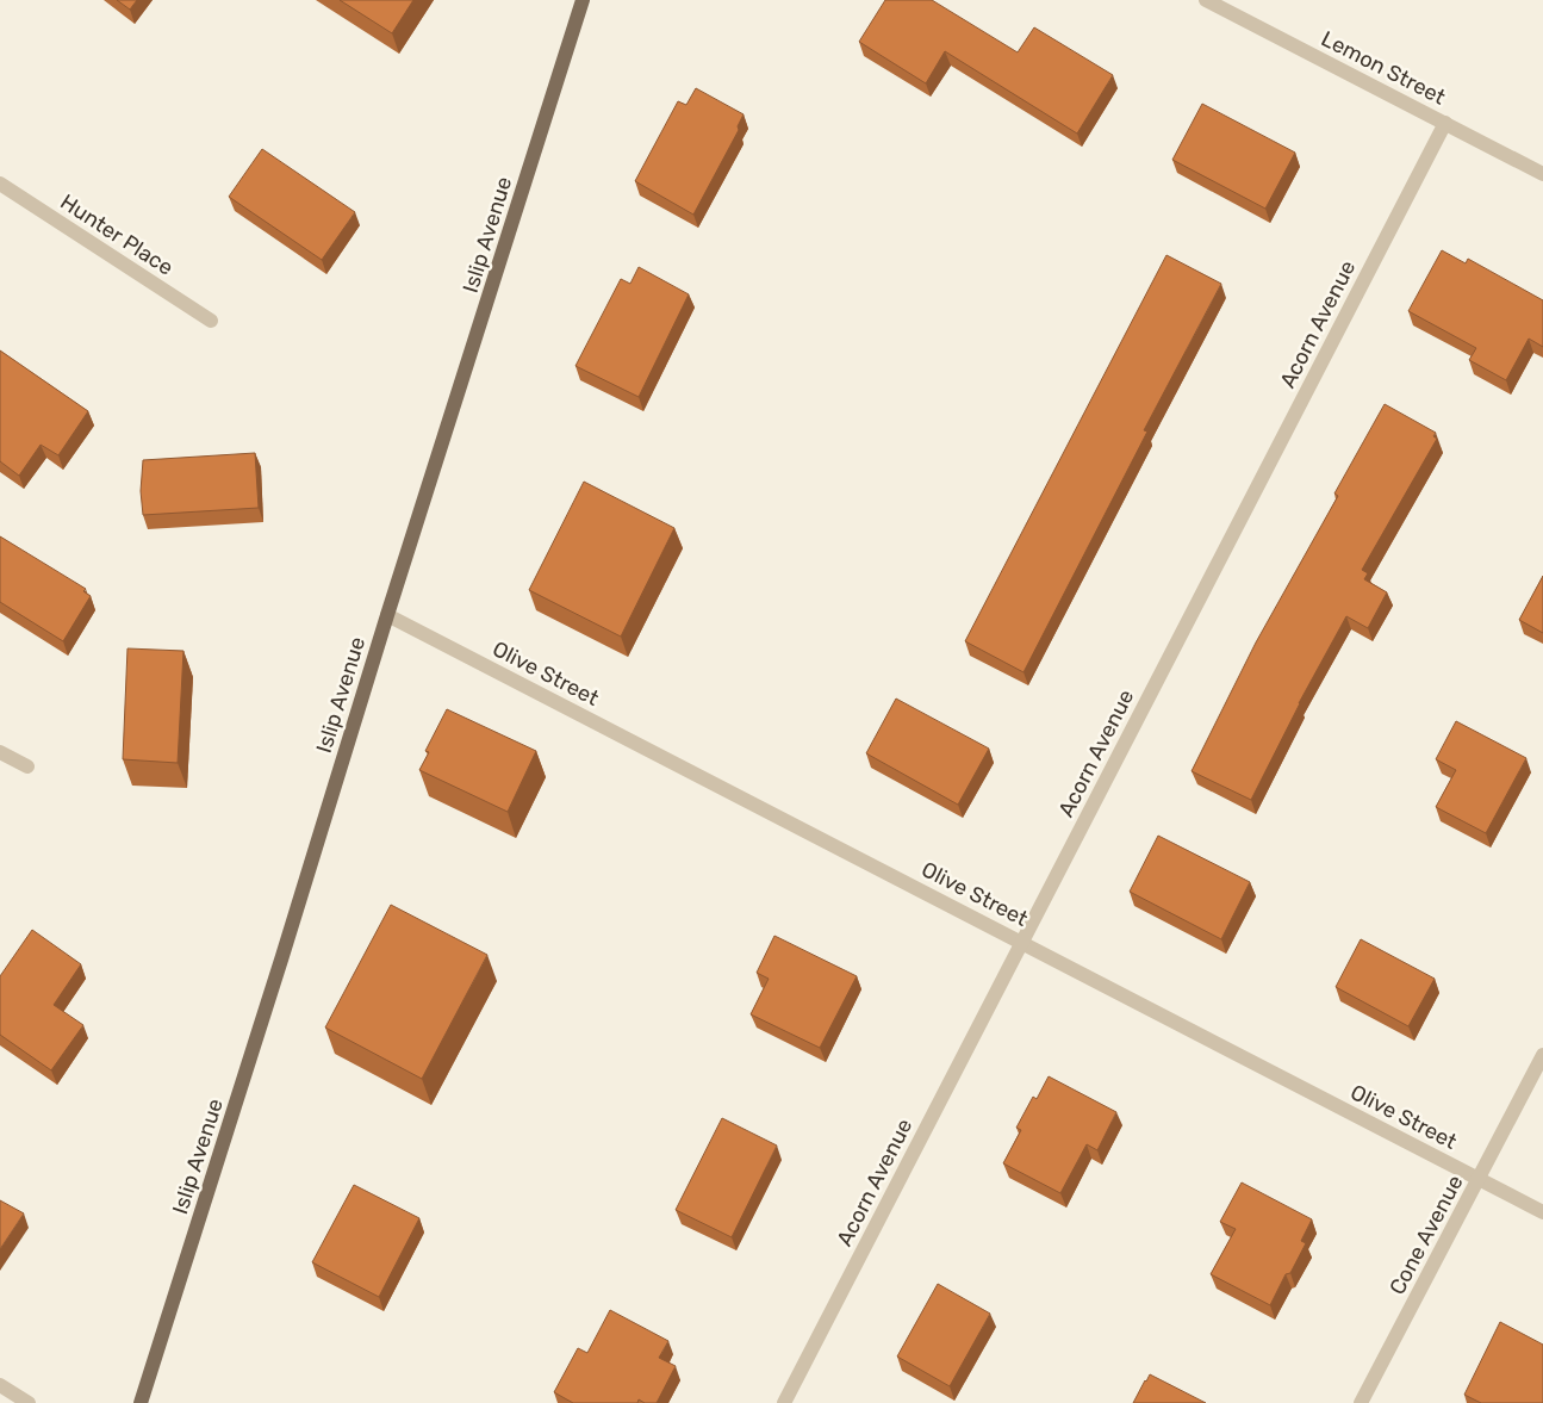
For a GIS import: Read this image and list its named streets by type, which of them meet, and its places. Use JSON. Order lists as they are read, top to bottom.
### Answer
{
  "streets": {
    "main road": ["Islip Avenue"],
    "street": [
      "Lemon Street",
      "Hunter Place",
      "Acorn Avenue",
      "Olive Street",
      "Cone Avenue"
    ]
  },
  "crossings": [
    ["Lemon Street", "Acorn Avenue"],
    ["Islip Avenue", "Olive Street"],
    ["Acorn Avenue", "Olive Street"],
    ["Olive Street", "Cone Avenue"]
  ]
}
